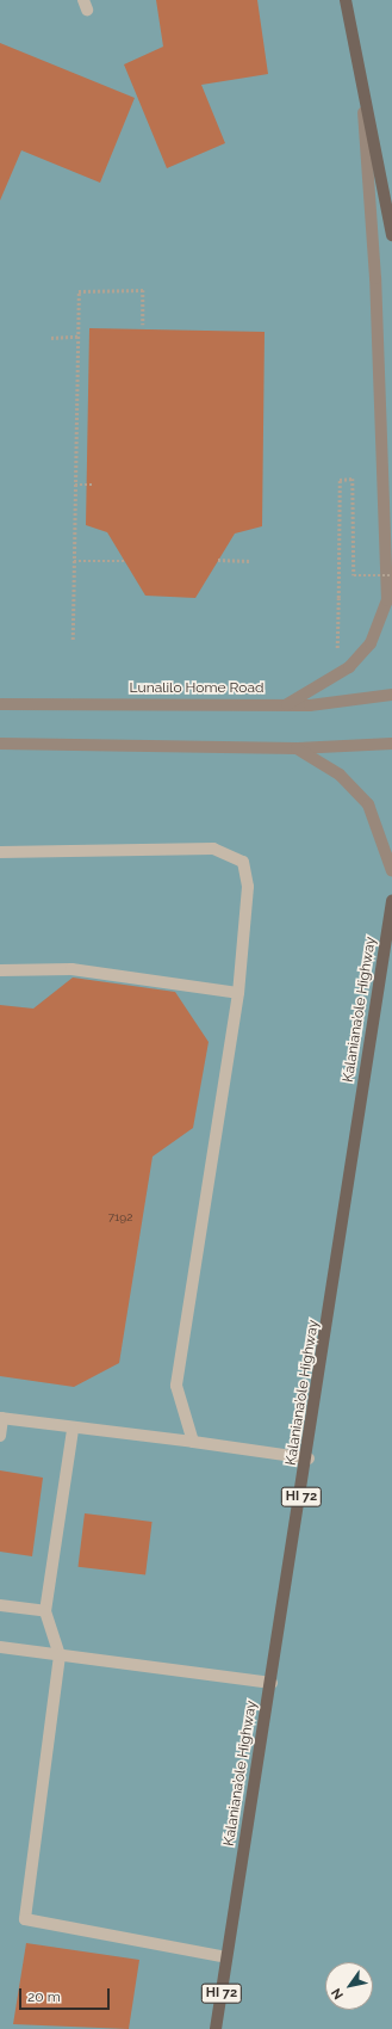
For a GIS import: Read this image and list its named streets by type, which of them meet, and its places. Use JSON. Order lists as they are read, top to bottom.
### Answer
{
  "streets": {
    "main road": ["Lunalilo Home Road", "Kalaniana’ole Highway", "HI 72"]
  },
  "house_numbers": ["7192"],
  "scale_bar": "20 m",
  "north": "bottom left"
}
